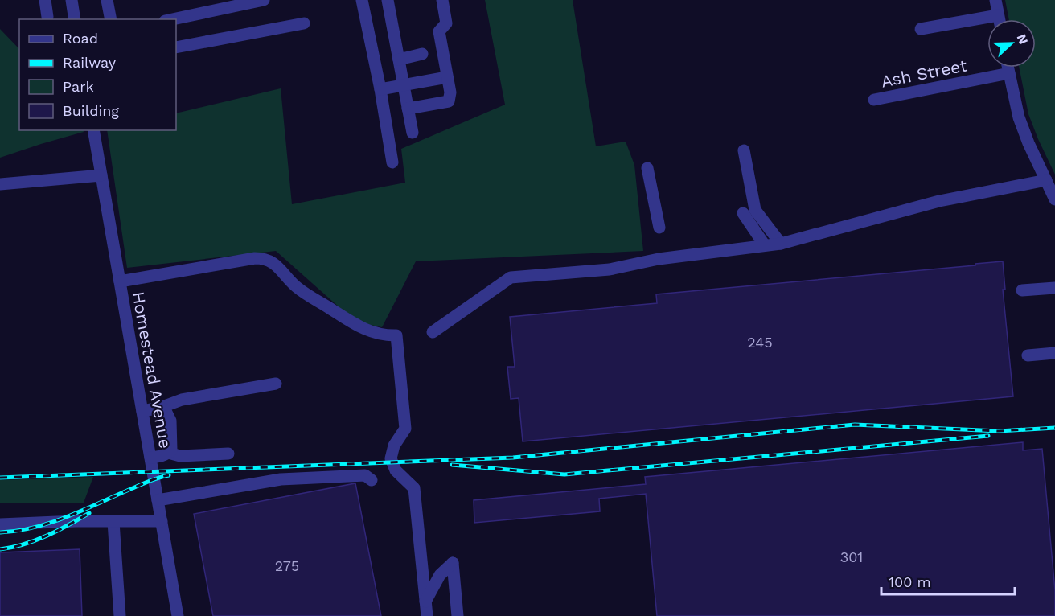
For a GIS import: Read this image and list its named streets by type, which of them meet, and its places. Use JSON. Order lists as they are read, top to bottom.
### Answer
{
  "streets": {
    "street": ["Ash Street", "Homestead Avenue"]
  },
  "house_numbers": ["245", "301", "275"],
  "legend": [
    "Road",
    "Railway",
    "Park",
    "Building"
  ],
  "scale_bar": "100 m",
  "north": "right"
}
